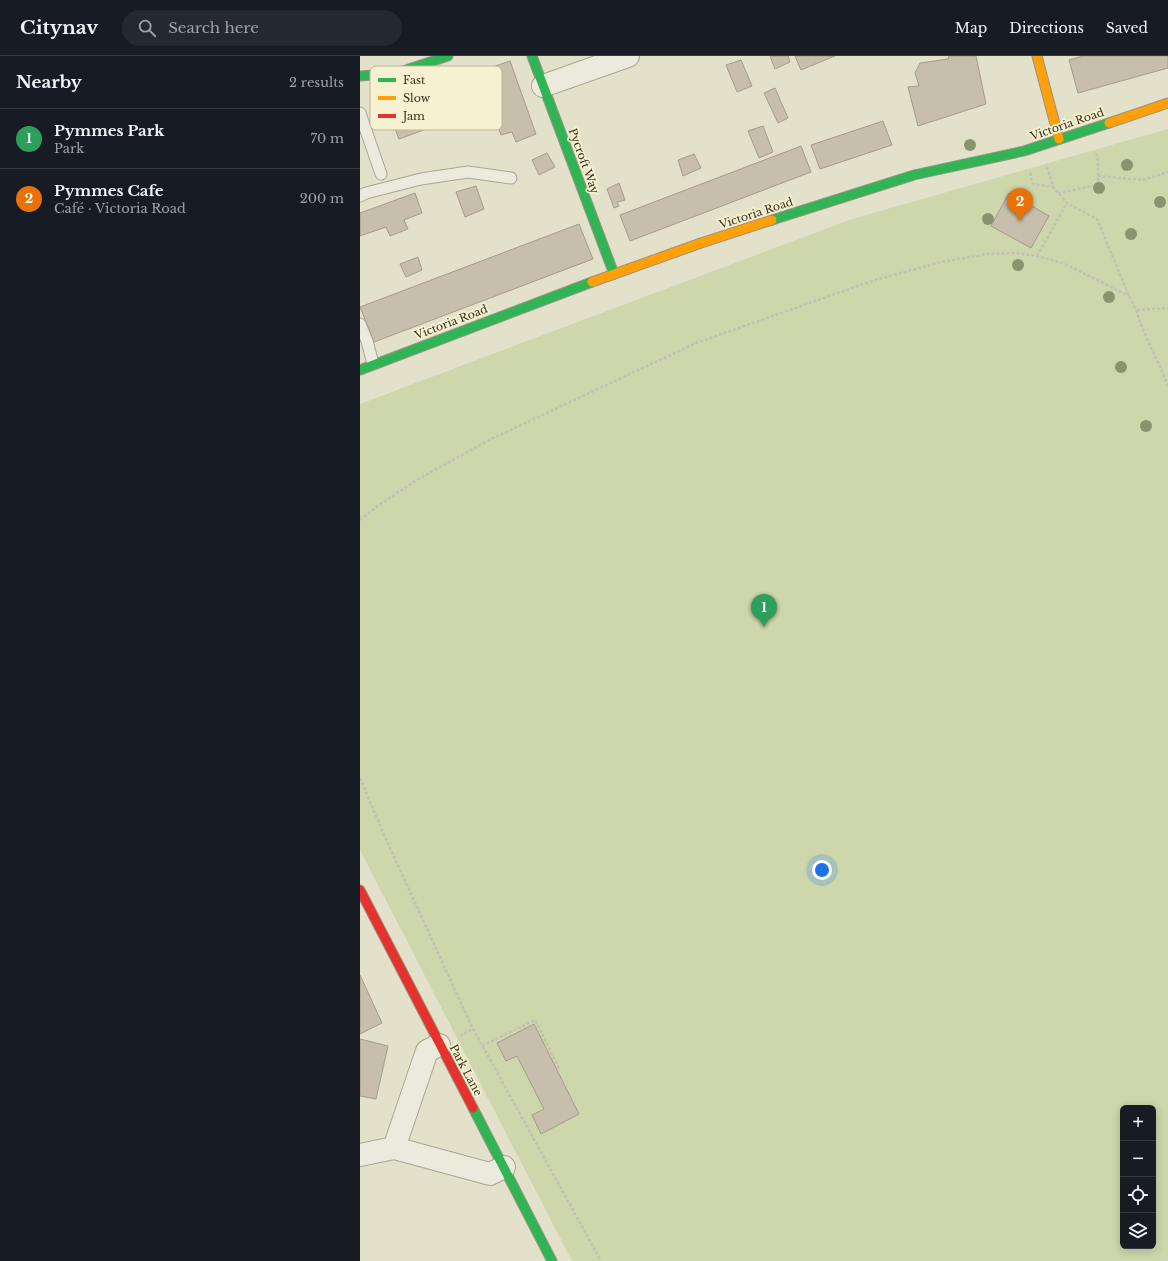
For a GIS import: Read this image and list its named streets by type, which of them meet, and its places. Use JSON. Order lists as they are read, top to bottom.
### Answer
{
  "streets": {
    "street": ["Victoria Road", "Pycroft Way", "Park Lane"]
  },
  "crossings": [
    ["Victoria Road", "Pycroft Way"]
  ],
  "legend": ["Fast", "Slow", "Jam"],
  "page": {
    "header": "Citynav",
    "search": "Search here",
    "nav": ["Map", "Directions", "Saved"],
    "heading": ["Nearby", "2 results"],
    "list": [
      {
        "mark": "1",
        "name": "Pymmes Park",
        "note": "Park",
        "value": "70 m"
      },
      {
        "mark": "2",
        "name": "Pymmes Cafe",
        "note": "Café · Victoria Road",
        "value": "200 m"
      }
    ],
    "pins": ["2", "1"],
    "map_buttons": ["+", "−"]
  }
}
